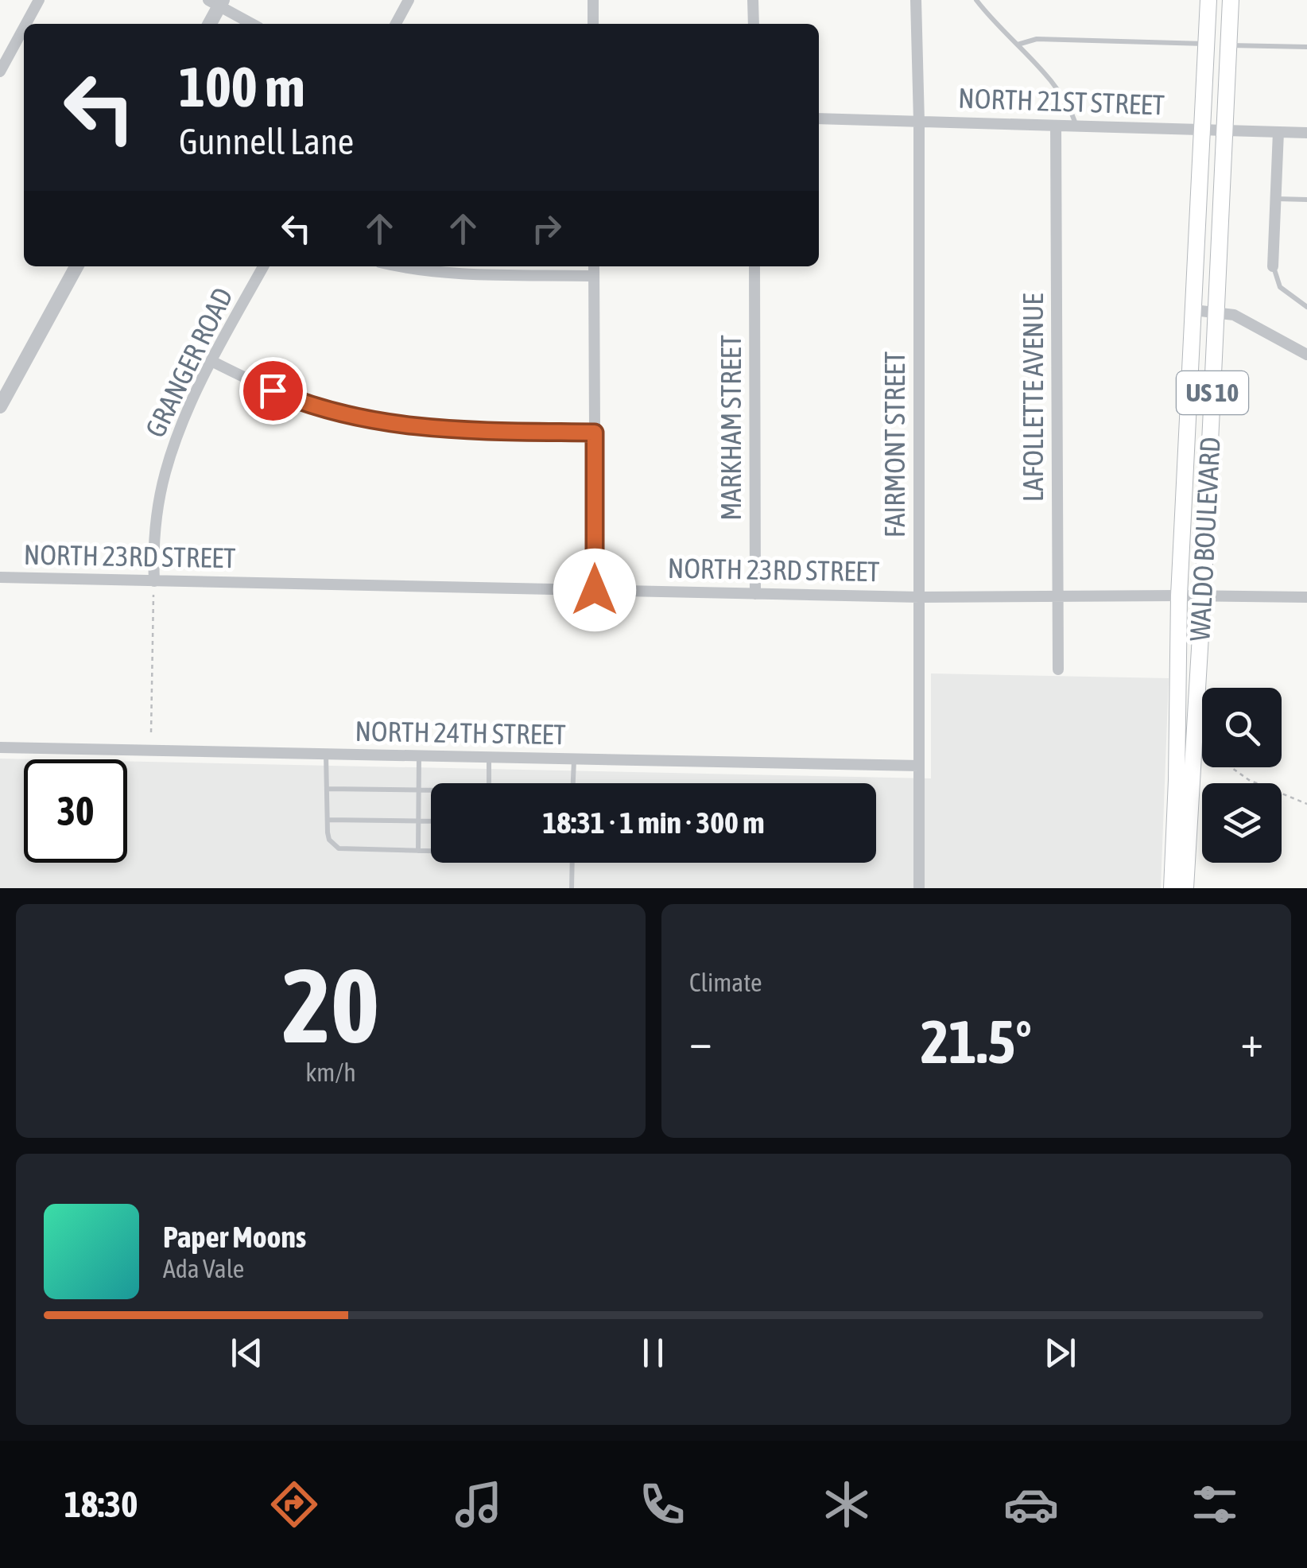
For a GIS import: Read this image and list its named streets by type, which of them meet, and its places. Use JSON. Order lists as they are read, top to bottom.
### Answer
{
  "streets": {
    "main road": ["US 10", "WALDO BOULEVARD"],
    "street": [
      "NORTH 21ST STREET",
      "GRANGER ROAD",
      "LAFOLLETTE AVENUE",
      "MARKHAM STREET",
      "FAIRMONT STREET",
      "NORTH 23RD STREET",
      "NORTH 24TH STREET"
    ]
  },
  "crossings": [
    ["NORTH 21ST STREET", "LAFOLLETTE AVENUE"],
    ["NORTH 21ST STREET", "FAIRMONT STREET"],
    ["NORTH 21ST STREET", "WALDO BOULEVARD"],
    ["GRANGER ROAD", "NORTH 23RD STREET"],
    ["LAFOLLETTE AVENUE", "NORTH 23RD STREET"],
    ["MARKHAM STREET", "NORTH 23RD STREET"],
    ["FAIRMONT STREET", "NORTH 23RD STREET"],
    ["FAIRMONT STREET", "NORTH 24TH STREET"],
    ["WALDO BOULEVARD", "NORTH 23RD STREET"]
  ],
  "page": {
    "turn": ["100 m", "Gunnell Lane"],
    "limit": "30",
    "trip": "18:31 · 1 min · 300 m",
    "tile": [
      ["20", "km/h"],
      "Climate"
    ],
    "heat": ["−", "21.5°", "+"],
    "song": ["Paper Moons", "Ada Vale"],
    "tabs": "18:30"
  }
}
